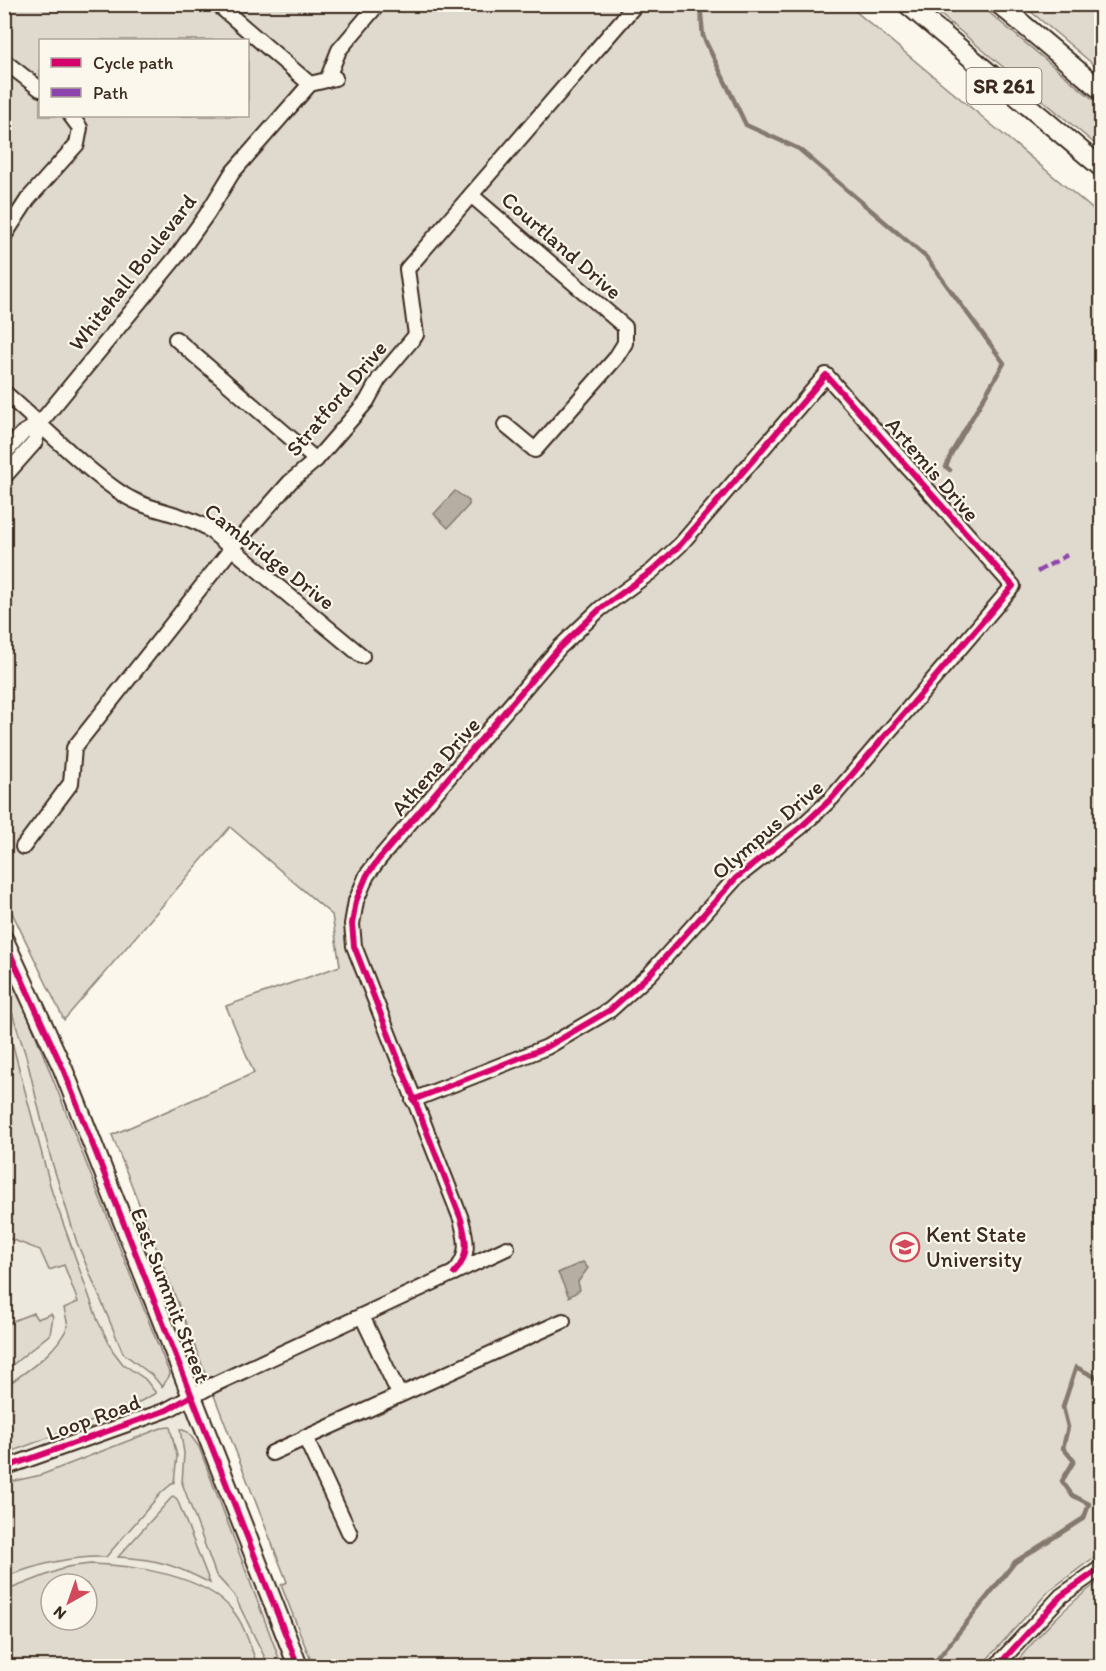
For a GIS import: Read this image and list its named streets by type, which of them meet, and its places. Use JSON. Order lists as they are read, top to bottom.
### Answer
{
  "streets": {
    "main road": ["SR 261", "East Summit Street"],
    "street": [
      "Courtland Drive",
      "Whitehall Boulevard",
      "Stratford Drive",
      "Artemis Drive",
      "Cambridge Drive",
      "Athena Drive",
      "Olympus Drive",
      "Loop Road"
    ]
  },
  "crossings": [
    ["Courtland Drive", "Stratford Drive"],
    ["Whitehall Boulevard", "Cambridge Drive"],
    ["Stratford Drive", "Cambridge Drive"],
    ["Artemis Drive", "Athena Drive"],
    ["Artemis Drive", "Olympus Drive"],
    ["Athena Drive", "Olympus Drive"],
    ["Athena Drive", "Loop Road"],
    ["East Summit Street", "Loop Road"]
  ],
  "places": {
    "school or university": ["Kent State University"]
  },
  "legend": ["Cycle path", "Path"],
  "north": "bottom left"
}
